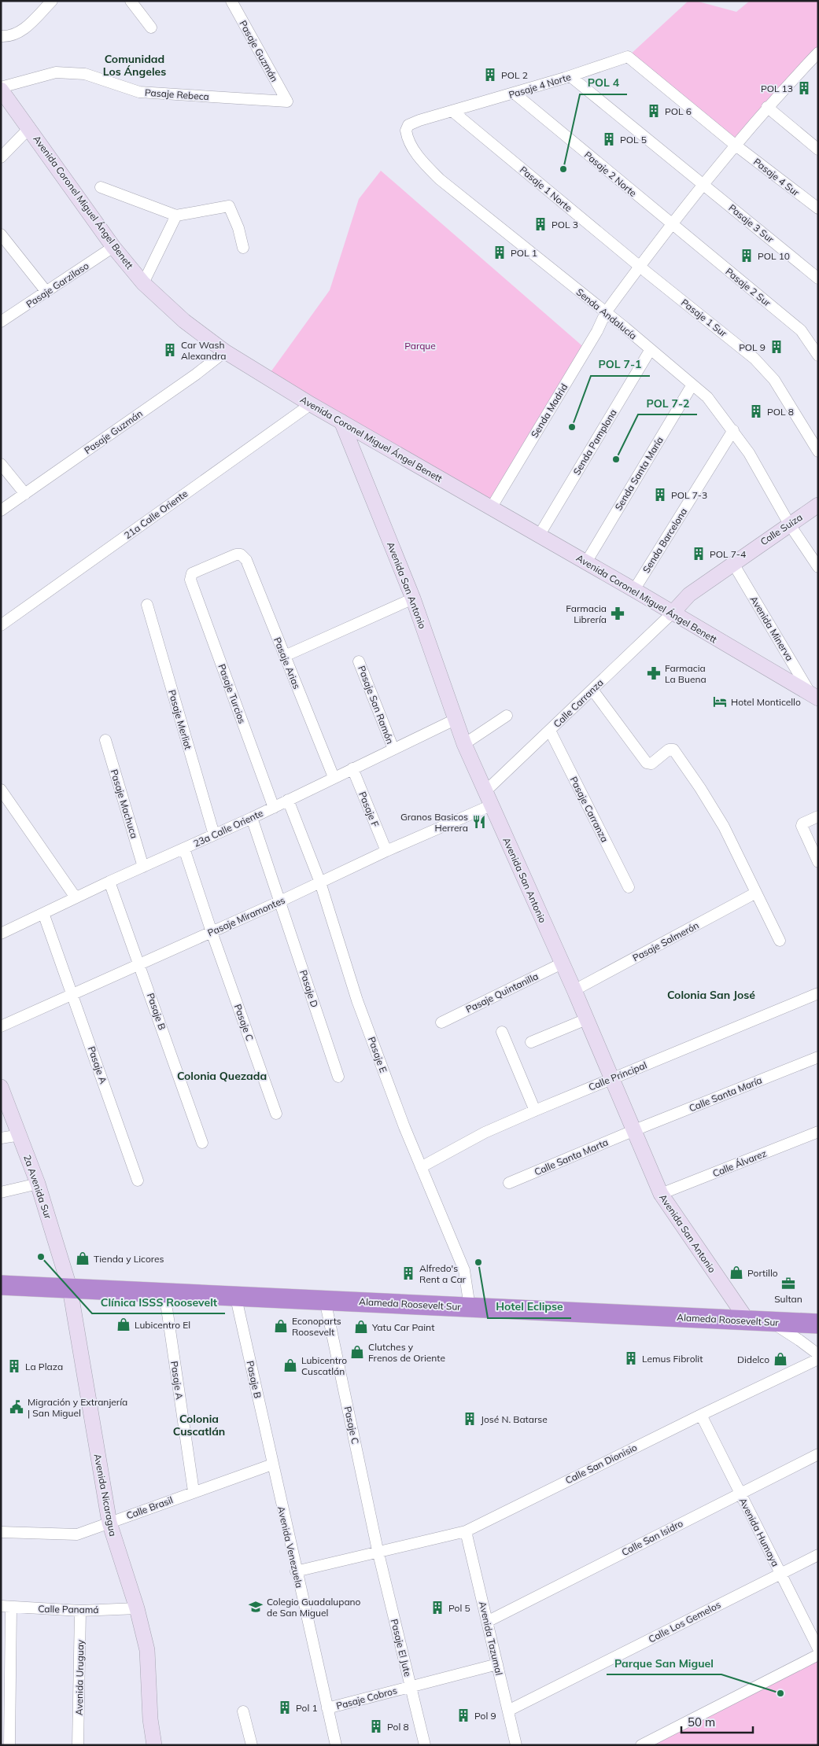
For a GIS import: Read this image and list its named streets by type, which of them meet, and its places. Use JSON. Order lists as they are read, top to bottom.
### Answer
{
  "streets": {
    "highway": ["Alameda Roosevelt Sur"],
    "street": [
      "Pasaje Guzmán",
      "Pasaje 4 Norte",
      "Pasaje Rebeca",
      "Pasaje 2 Norte",
      "Pasaje 4 Sur",
      "Pasaje 1 Norte",
      "Avenida Coronel Miguel Ángel Benett",
      "Pasaje 3 Sur",
      "Pasaje Garzilaso",
      "Pasaje 2 Sur",
      "Senda Andalucía",
      "Pasaje 1 Sur",
      "Senda Madrid",
      "Senda Pamplona",
      "Senda Santa María",
      "21a Calle Oriente",
      "Calle Suiza",
      "Senda Barcelona",
      "Avenida San Antonio",
      "Avenida Minerva",
      "Pasaje Arias",
      "Pasaje Turcios",
      "Calle Carranza",
      "Pasaje San Ramón",
      "Pasaje Merliot",
      "Pasaje Machuca",
      "Pasaje F",
      "Pasaje Carranza",
      "23a Calle Oriente",
      "Pasaje Miramontes",
      "Pasaje Salmerón",
      "Pasaje D",
      "Pasaje Quintanilla",
      "Pasaje B",
      "Pasaje C",
      "Pasaje E",
      "Pasaje A",
      "Calle Principal",
      "Calle Santa María",
      "Calle Santa Marta",
      "Calle Álvarez",
      "2a Avenida Sur",
      "Calle San Dionisio",
      "Avenida Nicaragua",
      "Calle Brasil",
      "Avenida Humaya",
      "Calle San Isidro",
      "Avenida Venezuela",
      "Calle Panamá",
      "Calle Los Gemelos",
      "Avenida Tazumal",
      "Pasaje El Jute",
      "Avenida Uruguay",
      "Pasaje Cobros"
    ]
  },
  "crossings": [
    ["Pasaje Guzmán", "Pasaje Rebeca"],
    ["Pasaje Guzmán", "Avenida Coronel Miguel Ángel Benett"],
    ["Pasaje 4 Norte", "Pasaje 2 Norte"],
    ["Pasaje 4 Norte", "Pasaje 4 Sur"],
    ["Pasaje 4 Norte", "Pasaje 1 Norte"],
    ["Pasaje 4 Norte", "Pasaje 3 Sur"],
    ["Pasaje 4 Norte", "Senda Andalucía"],
    ["Pasaje 4 Norte", "Senda Madrid"],
    ["Pasaje Rebeca", "Avenida Coronel Miguel Ángel Benett"],
    ["Pasaje 2 Norte", "Pasaje 2 Sur"],
    ["Pasaje 2 Norte", "Senda Madrid"],
    ["Pasaje 4 Sur", "Senda Madrid"],
    ["Pasaje 1 Norte", "Pasaje 1 Sur"],
    ["Pasaje 1 Norte", "Senda Madrid"],
    ["Avenida Coronel Miguel Ángel Benett", "Pasaje Garzilaso"],
    ["Avenida Coronel Miguel Ángel Benett", "Senda Madrid"],
    ["Avenida Coronel Miguel Ángel Benett", "Senda Pamplona"],
    ["Avenida Coronel Miguel Ángel Benett", "Senda Santa María"],
    ["Avenida Coronel Miguel Ángel Benett", "21a Calle Oriente"],
    ["Avenida Coronel Miguel Ángel Benett", "Calle Suiza"],
    ["Avenida Coronel Miguel Ángel Benett", "Senda Barcelona"],
    ["Avenida Coronel Miguel Ángel Benett", "Avenida San Antonio"],
    ["Avenida Coronel Miguel Ángel Benett", "Avenida Minerva"],
    ["Avenida Coronel Miguel Ángel Benett", "Calle Carranza"],
    ["Pasaje 3 Sur", "Senda Madrid"],
    ["Pasaje 2 Sur", "Senda Madrid"],
    ["Senda Andalucía", "Senda Madrid"],
    ["Senda Andalucía", "Senda Pamplona"],
    ["Senda Andalucía", "Senda Santa María"],
    ["Senda Andalucía", "Calle Suiza"],
    ["Senda Andalucía", "Senda Barcelona"],
    ["Pasaje 1 Sur", "Senda Madrid"],
    ["Calle Suiza", "Avenida Minerva"],
    ["Calle Suiza", "Calle Carranza"],
    ["Avenida San Antonio", "Calle Carranza"],
    ["Avenida San Antonio", "23a Calle Oriente"],
    ["Avenida San Antonio", "Pasaje Miramontes"],
    ["Avenida San Antonio", "Pasaje Salmerón"],
    ["Avenida San Antonio", "Pasaje Quintanilla"],
    ["Avenida San Antonio", "Calle Principal"],
    ["Avenida San Antonio", "Calle Santa María"],
    ["Avenida San Antonio", "Calle Santa Marta"],
    ["Avenida San Antonio", "Calle Álvarez"],
    ["Avenida San Antonio", "Alameda Roosevelt Sur"],
    ["Pasaje Arias", "Pasaje Turcios"],
    ["Pasaje Arias", "23a Calle Oriente"],
    ["Pasaje Turcios", "23a Calle Oriente"],
    ["Calle Carranza", "Pasaje Carranza"],
    ["Pasaje San Ramón", "23a Calle Oriente"],
    ["Pasaje Merliot", "23a Calle Oriente"],
    ["Pasaje Machuca", "23a Calle Oriente"],
    ["Pasaje F", "23a Calle Oriente"],
    ["Pasaje F", "Pasaje Miramontes"],
    ["23a Calle Oriente", "Pasaje D"],
    ["23a Calle Oriente", "Pasaje B"],
    ["23a Calle Oriente", "Pasaje C"],
    ["23a Calle Oriente", "Pasaje E"],
    ["23a Calle Oriente", "Pasaje A"],
    ["Pasaje Miramontes", "Pasaje D"],
    ["Pasaje Miramontes", "Pasaje B"],
    ["Pasaje Miramontes", "Pasaje C"],
    ["Pasaje Miramontes", "Pasaje E"],
    ["Pasaje Miramontes", "Pasaje A"],
    ["Pasaje B", "Alameda Roosevelt Sur"],
    ["Pasaje B", "Calle Brasil"],
    ["Pasaje B", "Avenida Venezuela"],
    ["Pasaje C", "Alameda Roosevelt Sur"],
    ["Pasaje C", "Calle San Dionisio"],
    ["Pasaje C", "Pasaje El Jute"],
    ["Pasaje E", "Calle Principal"],
    ["Pasaje E", "Alameda Roosevelt Sur"],
    ["Pasaje A", "Alameda Roosevelt Sur"],
    ["Pasaje A", "Calle Brasil"],
    ["Calle Santa María", "Calle Santa Marta"],
    ["2a Avenida Sur", "Alameda Roosevelt Sur"],
    ["2a Avenida Sur", "Avenida Nicaragua"],
    ["Alameda Roosevelt Sur", "Avenida Nicaragua"],
    ["Calle San Dionisio", "Avenida Humaya"],
    ["Calle San Dionisio", "Avenida Venezuela"],
    ["Calle San Dionisio", "Avenida Tazumal"],
    ["Calle San Dionisio", "Pasaje El Jute"],
    ["Avenida Nicaragua", "Calle Brasil"],
    ["Avenida Nicaragua", "Calle Panamá"],
    ["Calle Brasil", "Avenida Venezuela"],
    ["Avenida Humaya", "Calle San Isidro"],
    ["Avenida Humaya", "Calle Los Gemelos"],
    ["Calle San Isidro", "Avenida Tazumal"],
    ["Avenida Venezuela", "Pasaje Cobros"],
    ["Calle Panamá", "Avenida Uruguay"],
    ["Calle Los Gemelos", "Avenida Tazumal"],
    ["Avenida Tazumal", "Pasaje Cobros"],
    ["Pasaje El Jute", "Pasaje Cobros"]
  ],
  "districts": [
    "Comunidad Los Ángeles",
    "Colonia San José",
    "Colonia Quezada",
    "Colonia Cuscatlán"
  ],
  "parks": ["Parque"],
  "places": {
    "building": [
      "POL 2",
      "POL 13",
      "POL 6",
      "POL 5",
      "POL 3",
      "POL 1",
      "POL 10",
      "POL 9",
      "Car Wash Alexandra",
      "POL 8",
      "POL 7-3",
      "POL 7-4",
      "Alfredo's Rent a Car",
      "Lemus Fibrolit",
      "La Plaza",
      "José N. Batarse",
      "Pol 5",
      "Pol 1",
      "Pol 9",
      "Pol 8"
    ],
    "other": [
      "POL 4",
      "POL 7-1",
      "POL 7-2",
      "Clínica ISSS Roosevelt",
      "Hotel Eclipse",
      "Parque San Miguel"
    ],
    "pharmacy": ["Farmacia Librería", "Farmacia La Buena"],
    "hotel": ["Hotel Monticello"],
    "restaurant": ["Granos Basicos Herrera"],
    "shop": [
      "Tienda y Licores",
      "Portillo",
      "Lubicentro El",
      "Econoparts Roosevelt",
      "Yatu Car Paint",
      "Clutches y Frenos de Oriente",
      "Didelco",
      "Lubicentro Cuscatlán"
    ],
    "office": ["Sultan"],
    "public building": ["Migración y Extranjería | San Miguel"],
    "school or university": ["Colegio Guadalupano de San Miguel"]
  },
  "scale_bar": "50 m"
}
